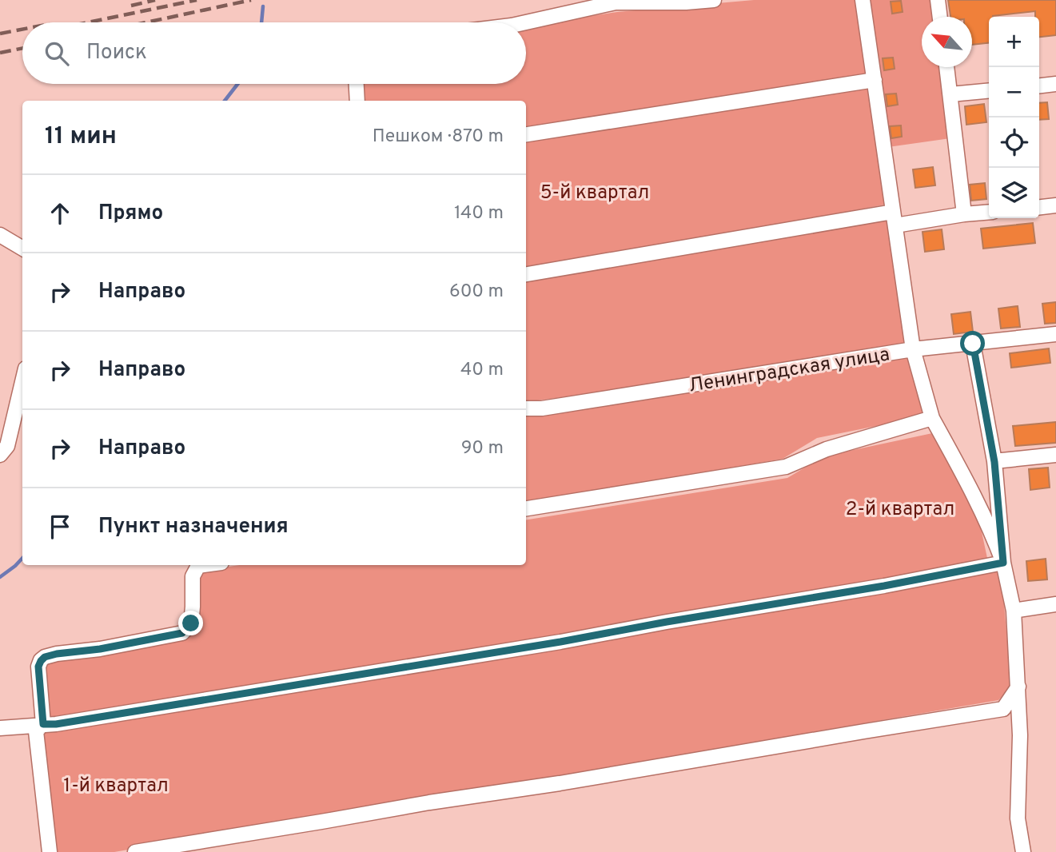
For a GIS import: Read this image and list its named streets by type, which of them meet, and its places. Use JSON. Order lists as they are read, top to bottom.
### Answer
{
  "streets": {
    "street": ["Ленинградская улица"]
  },
  "parks": ["5-й квартал", "2-й квартал", "1-й квартал"],
  "north": "top left",
  "page": {
    "map_buttons": ["+", "−"],
    "search": "Поиск",
    "heading": ["11 мин", "Пешком · 870 m"],
    "list": [
      ["Прямо", "140 m"],
      ["Направо", "600 m"],
      ["Направо", "40 m"],
      ["Направо", "90 m"],
      "Пункт назначения"
    ]
  }
}
